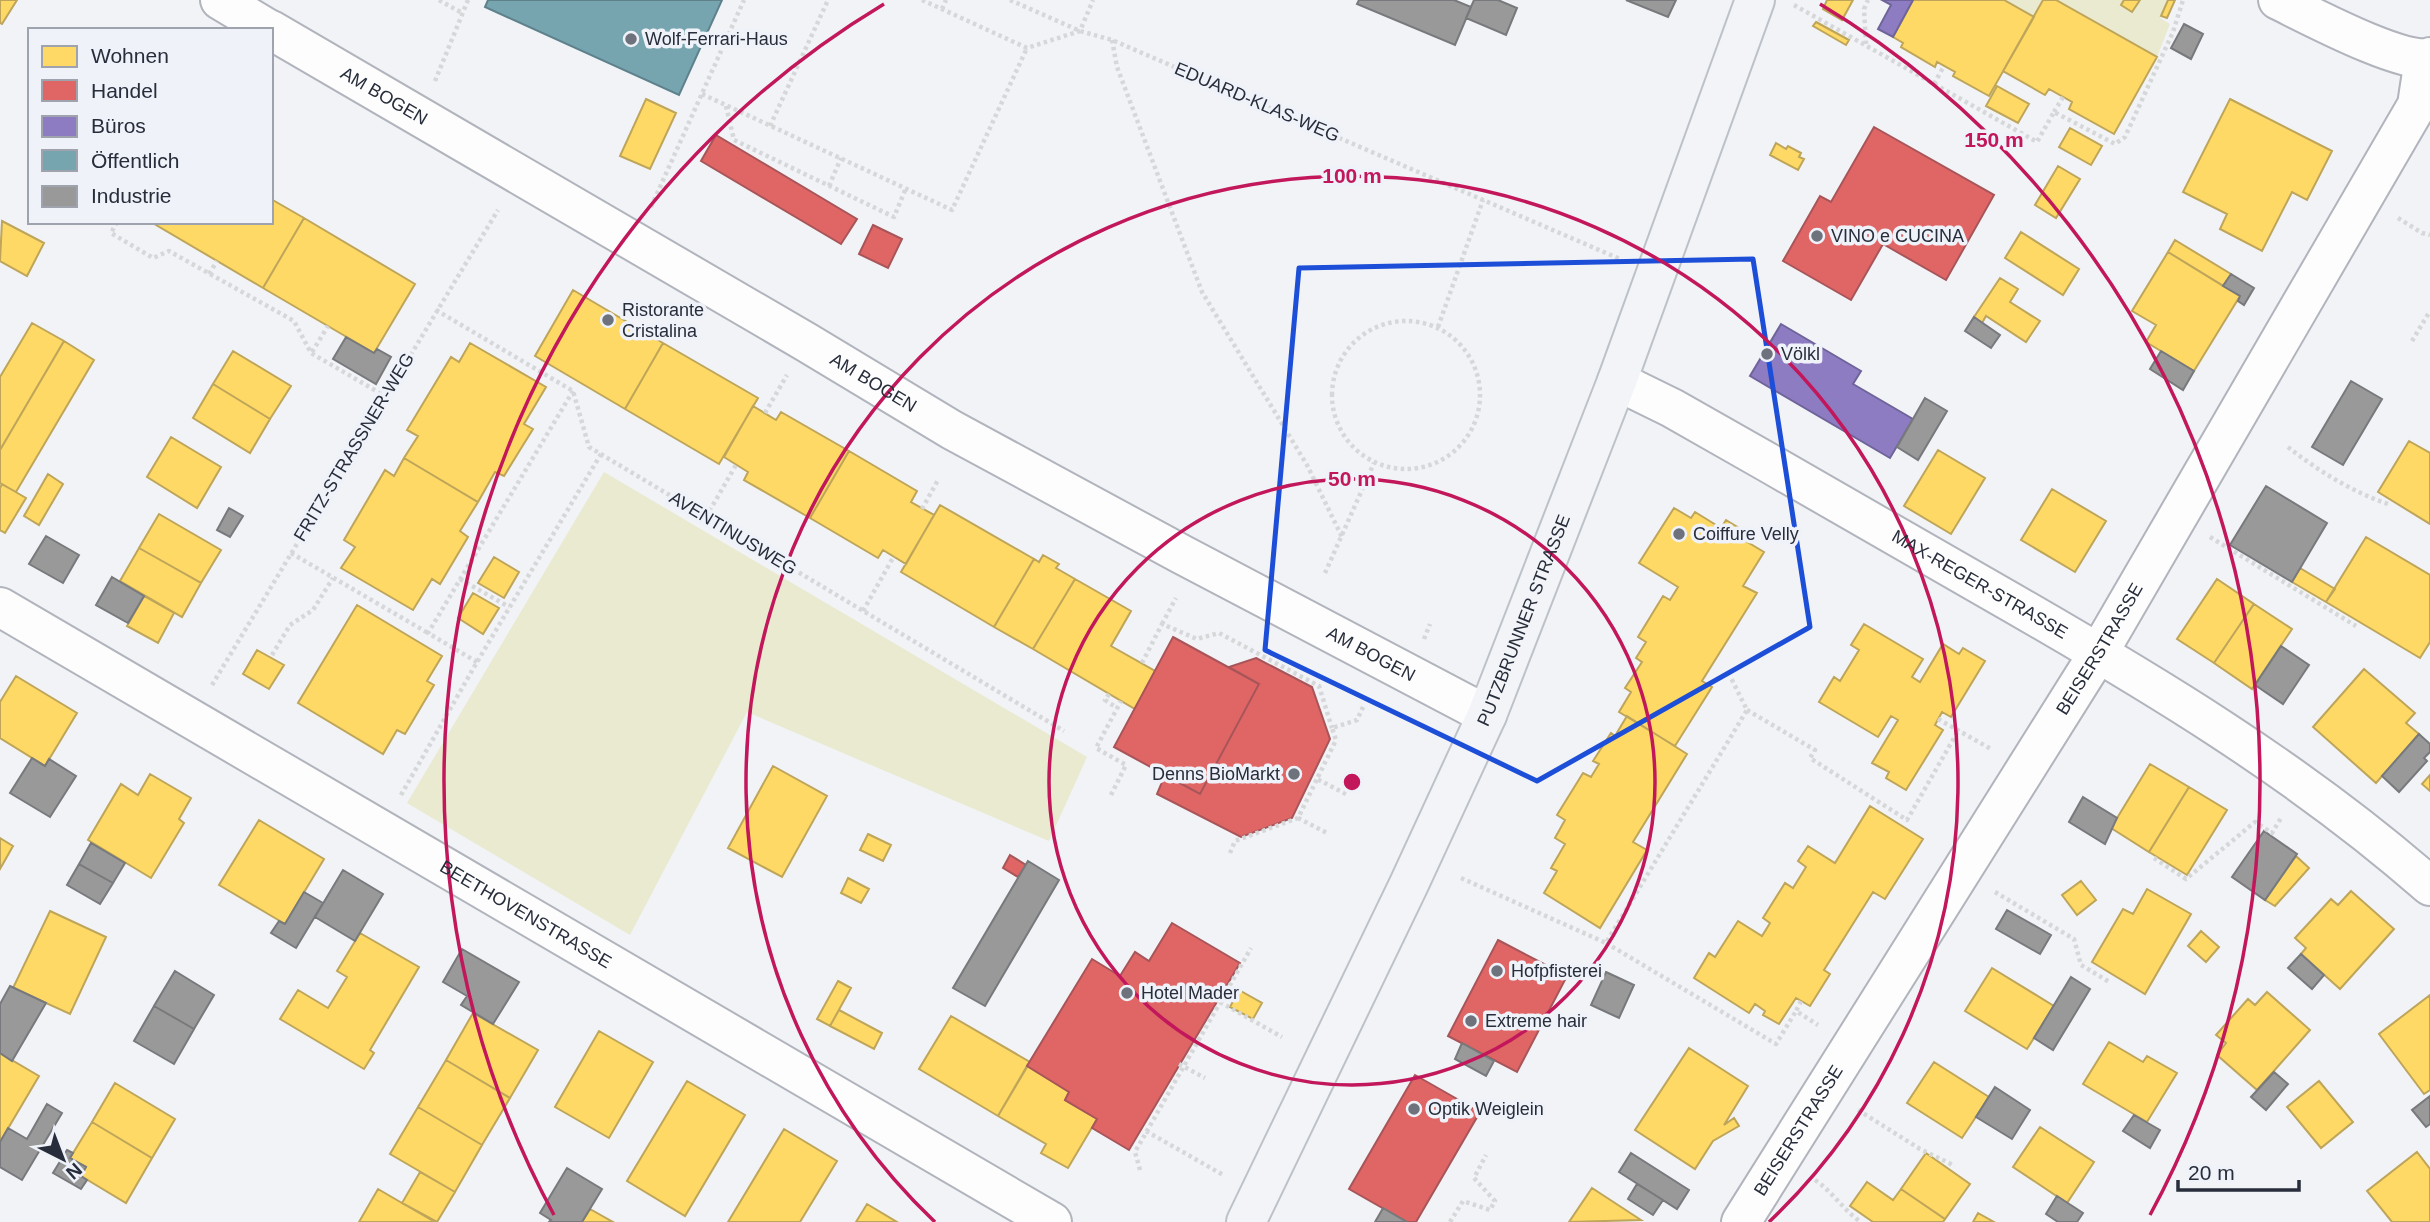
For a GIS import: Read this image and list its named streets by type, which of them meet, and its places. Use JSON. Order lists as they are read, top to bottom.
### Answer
{
  "streets": {
    "main road": ["PUTZBRUNNER STRASSE"],
    "street": [
      "AM BOGEN",
      "MAX-REGER-STRASSE",
      "BEISERSTRASSE",
      "BEETHOVENSTRASSE"
    ],
    "path": ["EDUARD-KLAS-WEG", "FRITZ-STRASSNER-WEG", "AVENTINUSWEG"]
  },
  "crossings": [
    ["AM BOGEN", "FRITZ-STRASSNER-WEG"],
    ["AM BOGEN", "PUTZBRUNNER STRASSE"],
    ["EDUARD-KLAS-WEG", "PUTZBRUNNER STRASSE"],
    ["FRITZ-STRASSNER-WEG", "BEETHOVENSTRASSE"],
    ["MAX-REGER-STRASSE", "PUTZBRUNNER STRASSE"],
    ["MAX-REGER-STRASSE", "BEISERSTRASSE"]
  ],
  "places": [
    "Wolf-Ferrari-Haus",
    "VINO e CUCINA",
    "Ristorante Cristalina",
    "Völkl",
    "Coiffure Velly",
    "Denns BioMarkt",
    "Hofpfisterei",
    "Hotel Mader",
    "Extreme hair",
    "Optik Weiglein"
  ],
  "legend": [
    "Wohnen",
    "Handel",
    "Büros",
    "Öffentlich",
    "Industrie"
  ],
  "scale_bar": "20 m",
  "north": "bottom right",
  "rings": ["150 m", "100 m", "50 m"]
}
